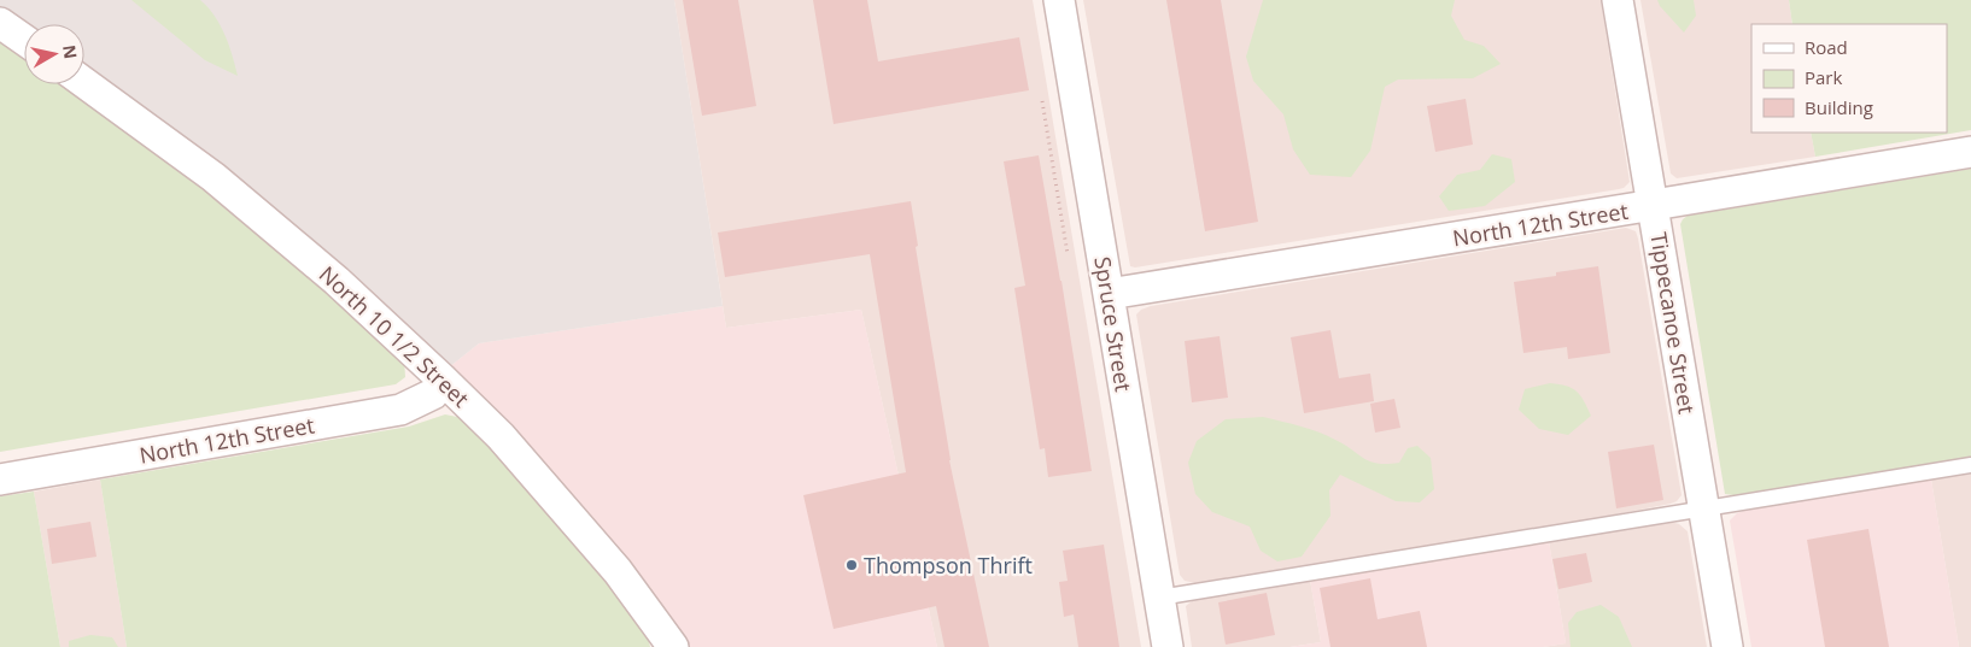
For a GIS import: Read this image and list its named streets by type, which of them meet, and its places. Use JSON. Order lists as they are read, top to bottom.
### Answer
{
  "streets": {
    "street": [
      "North 12th Street",
      "Tippecanoe Street",
      "Spruce Street",
      "North 10 1/2 Street"
    ]
  },
  "crossings": [
    ["North 12th Street", "Tippecanoe Street"],
    ["North 12th Street", "Spruce Street"],
    ["North 12th Street", "North 10 1/2 Street"]
  ],
  "places": ["Thompson Thrift"],
  "legend": ["Road", "Park", "Building"],
  "north": "right"
}
